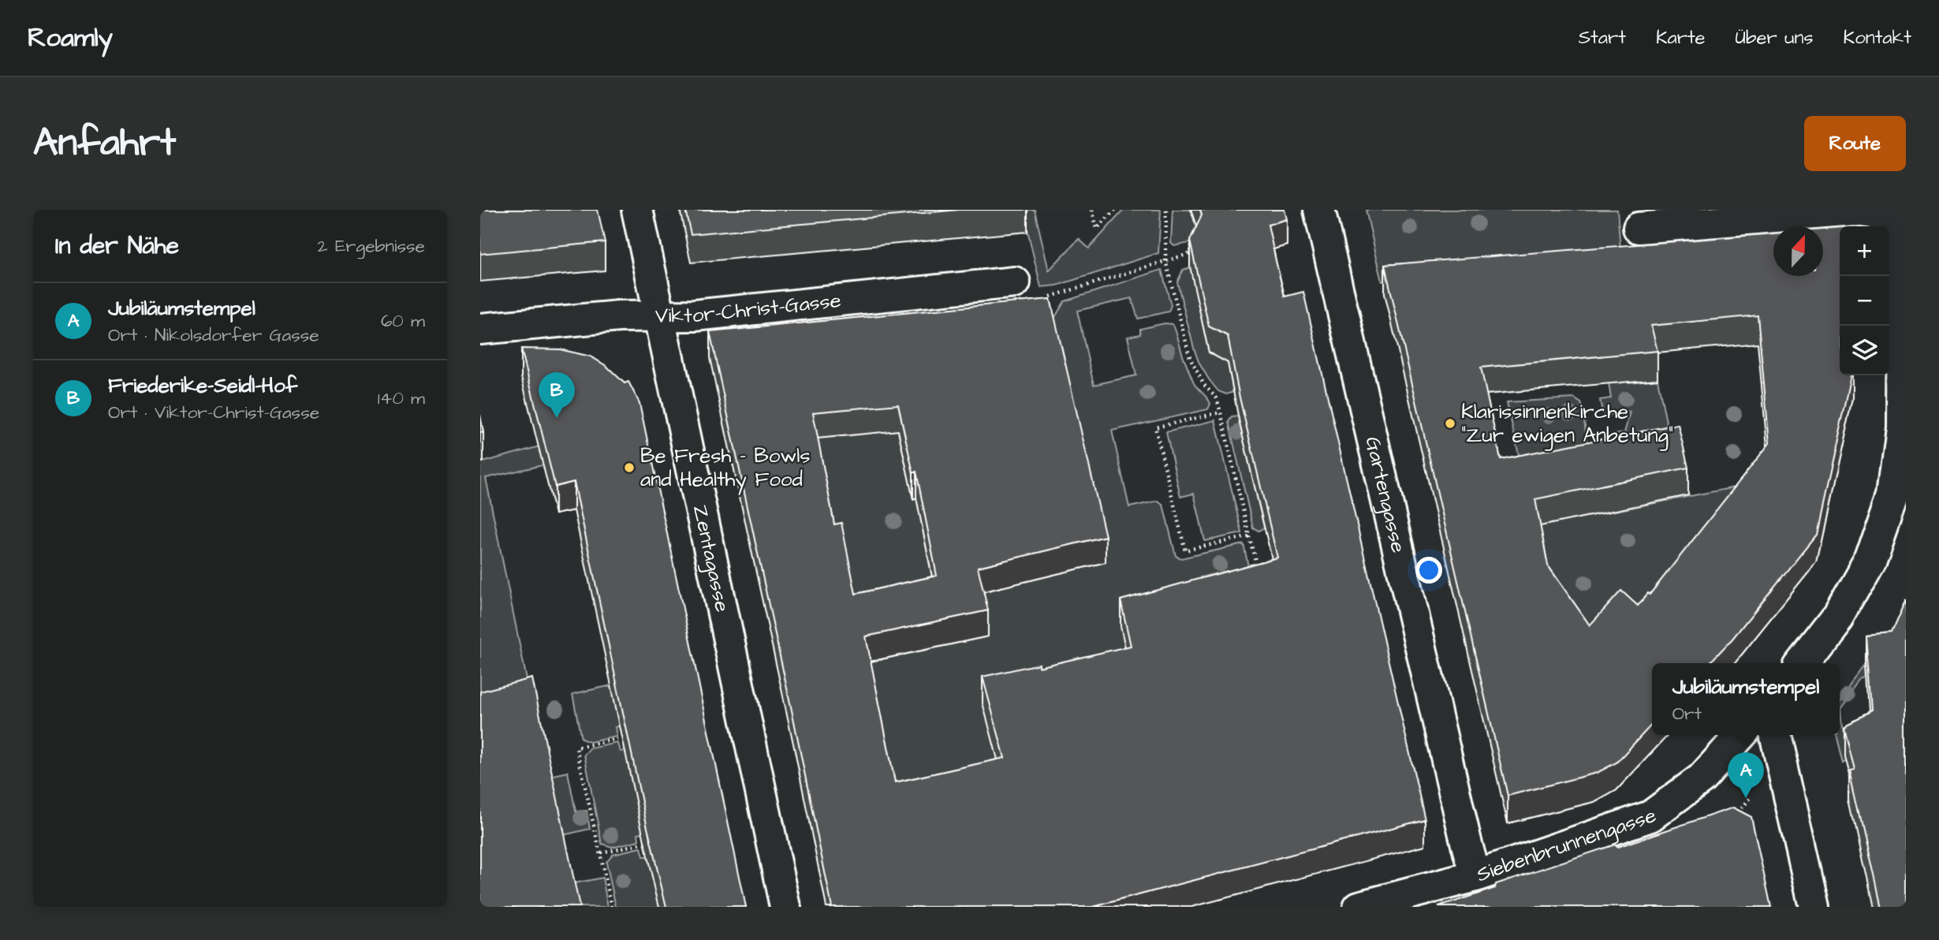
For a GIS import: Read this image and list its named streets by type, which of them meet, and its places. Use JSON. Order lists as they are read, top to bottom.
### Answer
{
  "streets": {
    "street": [
      "Viktor-Christ-Gasse",
      "Gartengasse",
      "Zentagasse",
      "Siebenbrunnengasse"
    ]
  },
  "crossings": [
    ["Viktor-Christ-Gasse", "Zentagasse"],
    ["Gartengasse", "Siebenbrunnengasse"]
  ],
  "places": ["Klarissinnenkirche \"Zur ewigen Anbetung\"", "Be Fresh - Bowls and Healthy Food"],
  "north": "top",
  "page": {
    "header": "Roamly",
    "nav": [
      "Start",
      "Karte",
      "Über uns",
      "Kontakt"
    ],
    "buttons": "Route",
    "title": "Anfahrt",
    "heading": ["In der Nähe", "2 Ergebnisse"],
    "map_buttons": ["+", "−"],
    "list": [
      {
        "mark": "A",
        "name": "Jubiläumstempel",
        "note": "Ort · Nikolsdorfer Gasse",
        "value": "60 m"
      },
      {
        "mark": "B",
        "name": "Friederike-Seidl-Hof",
        "note": "Ort · Viktor-Christ-Gasse",
        "value": "140 m"
      }
    ],
    "pins": ["B", "A"],
    "popup": ["Jubiläumstempel", "Ort"]
  }
}
